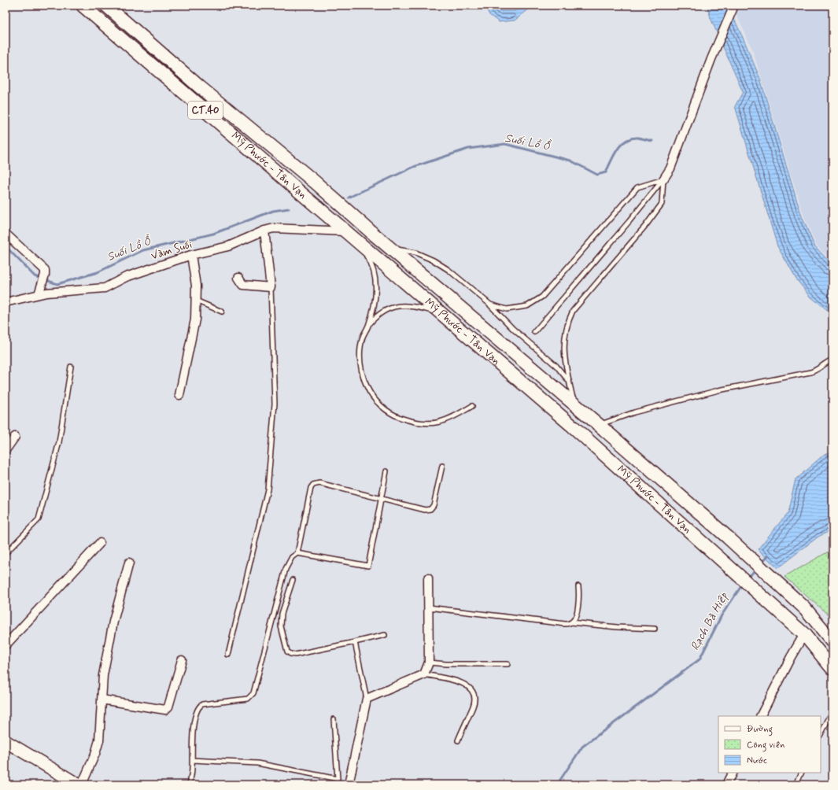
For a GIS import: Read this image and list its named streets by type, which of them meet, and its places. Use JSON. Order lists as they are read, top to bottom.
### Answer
{
  "streets": {
    "main road": ["CT.40", "Mỹ Phước - Tân Vạn"],
    "street": ["Vàm Suối"]
  },
  "crossings": [
    ["Mỹ Phước - Tân Vạn", "Vàm Suối"]
  ],
  "water": ["Suối Lồ Ồ", "Rạch Bà Hiệp"],
  "legend": ["Đường", "Công viên", "Nước"]
}
